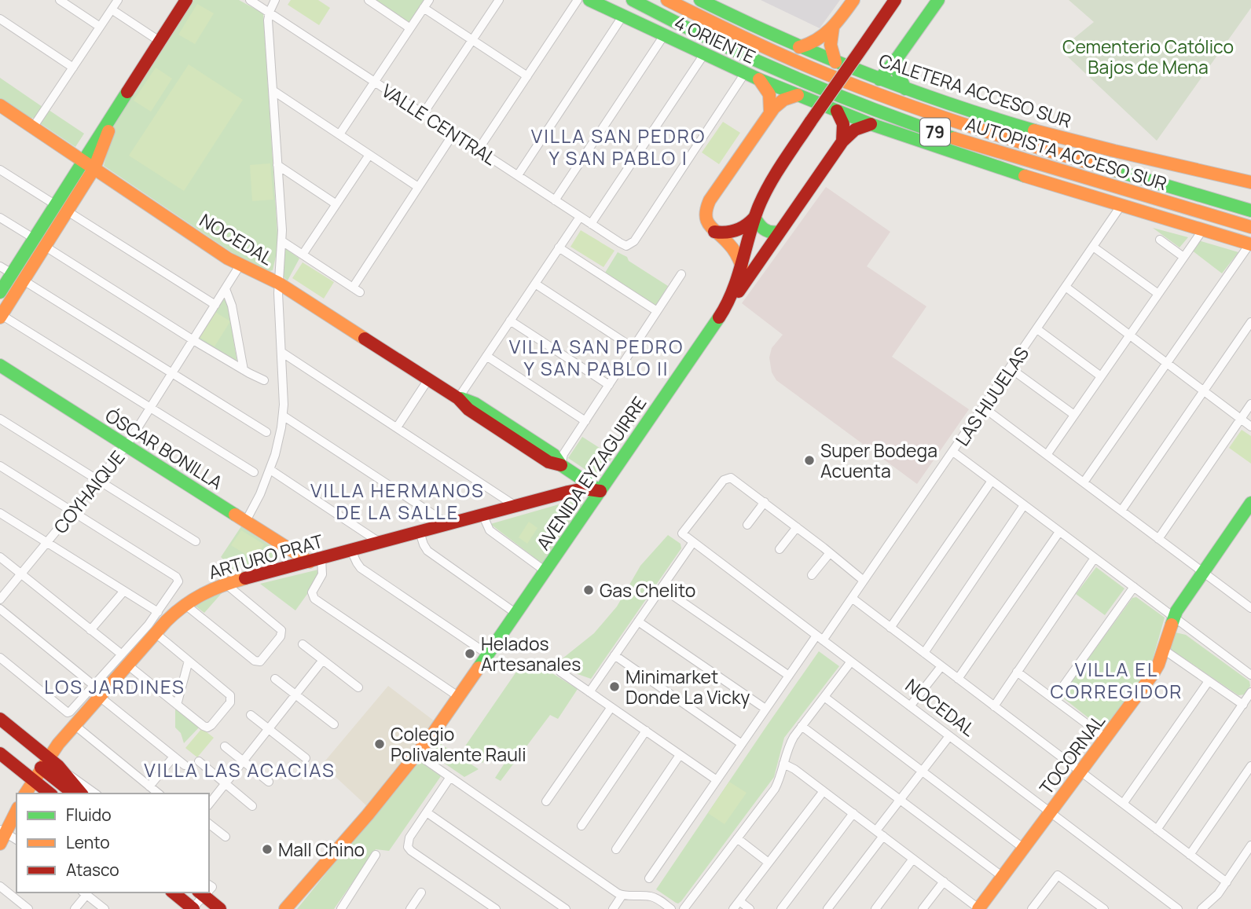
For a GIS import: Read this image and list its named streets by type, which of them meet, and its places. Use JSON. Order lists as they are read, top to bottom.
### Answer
{
  "streets": {
    "main road": [
      "4 ORIENTE",
      "CALETERA ACCESO SUR",
      "79",
      "AUTOPISTA ACCESO SUR",
      "NOCEDAL",
      "ÓSCAR BONILLA",
      "AVENIDA EYZAGUIRRE",
      "ARTURO PRAT",
      "TOCORNAL"
    ],
    "street": ["VALLE CENTRAL", "LAS HIJUELAS", "COYHAIQUE"]
  },
  "crossings": [
    ["4 ORIENTE", "VALLE CENTRAL"],
    ["NOCEDAL", "LAS HIJUELAS"],
    ["NOCEDAL", "AVENIDA EYZAGUIRRE"],
    ["NOCEDAL", "COYHAIQUE"],
    ["NOCEDAL", "ARTURO PRAT"],
    ["NOCEDAL", "TOCORNAL"],
    ["ÓSCAR BONILLA", "COYHAIQUE"],
    ["ÓSCAR BONILLA", "ARTURO PRAT"],
    ["AVENIDA EYZAGUIRRE", "ARTURO PRAT"]
  ],
  "districts": [
    "VILLA SAN PEDRO Y SAN PABLO I",
    "VILLA SAN PEDRO Y SAN PABLO II",
    "VILLA HERMANOS DE LA SALLE",
    "VILLA EL CORREGIDOR",
    "LOS JARDINES",
    "VILLA LAS ACACIAS"
  ],
  "parks": ["Cementerio Católico Bajos de Mena"],
  "places": [
    "Super Bodega Acuenta",
    "Gas Chelito",
    "Helados Artesanales",
    "Minimarket Donde La Vicky",
    "Colegio Polivalente Rauli",
    "Mall Chino"
  ],
  "legend": ["Fluido", "Lento", "Atasco"]
}
